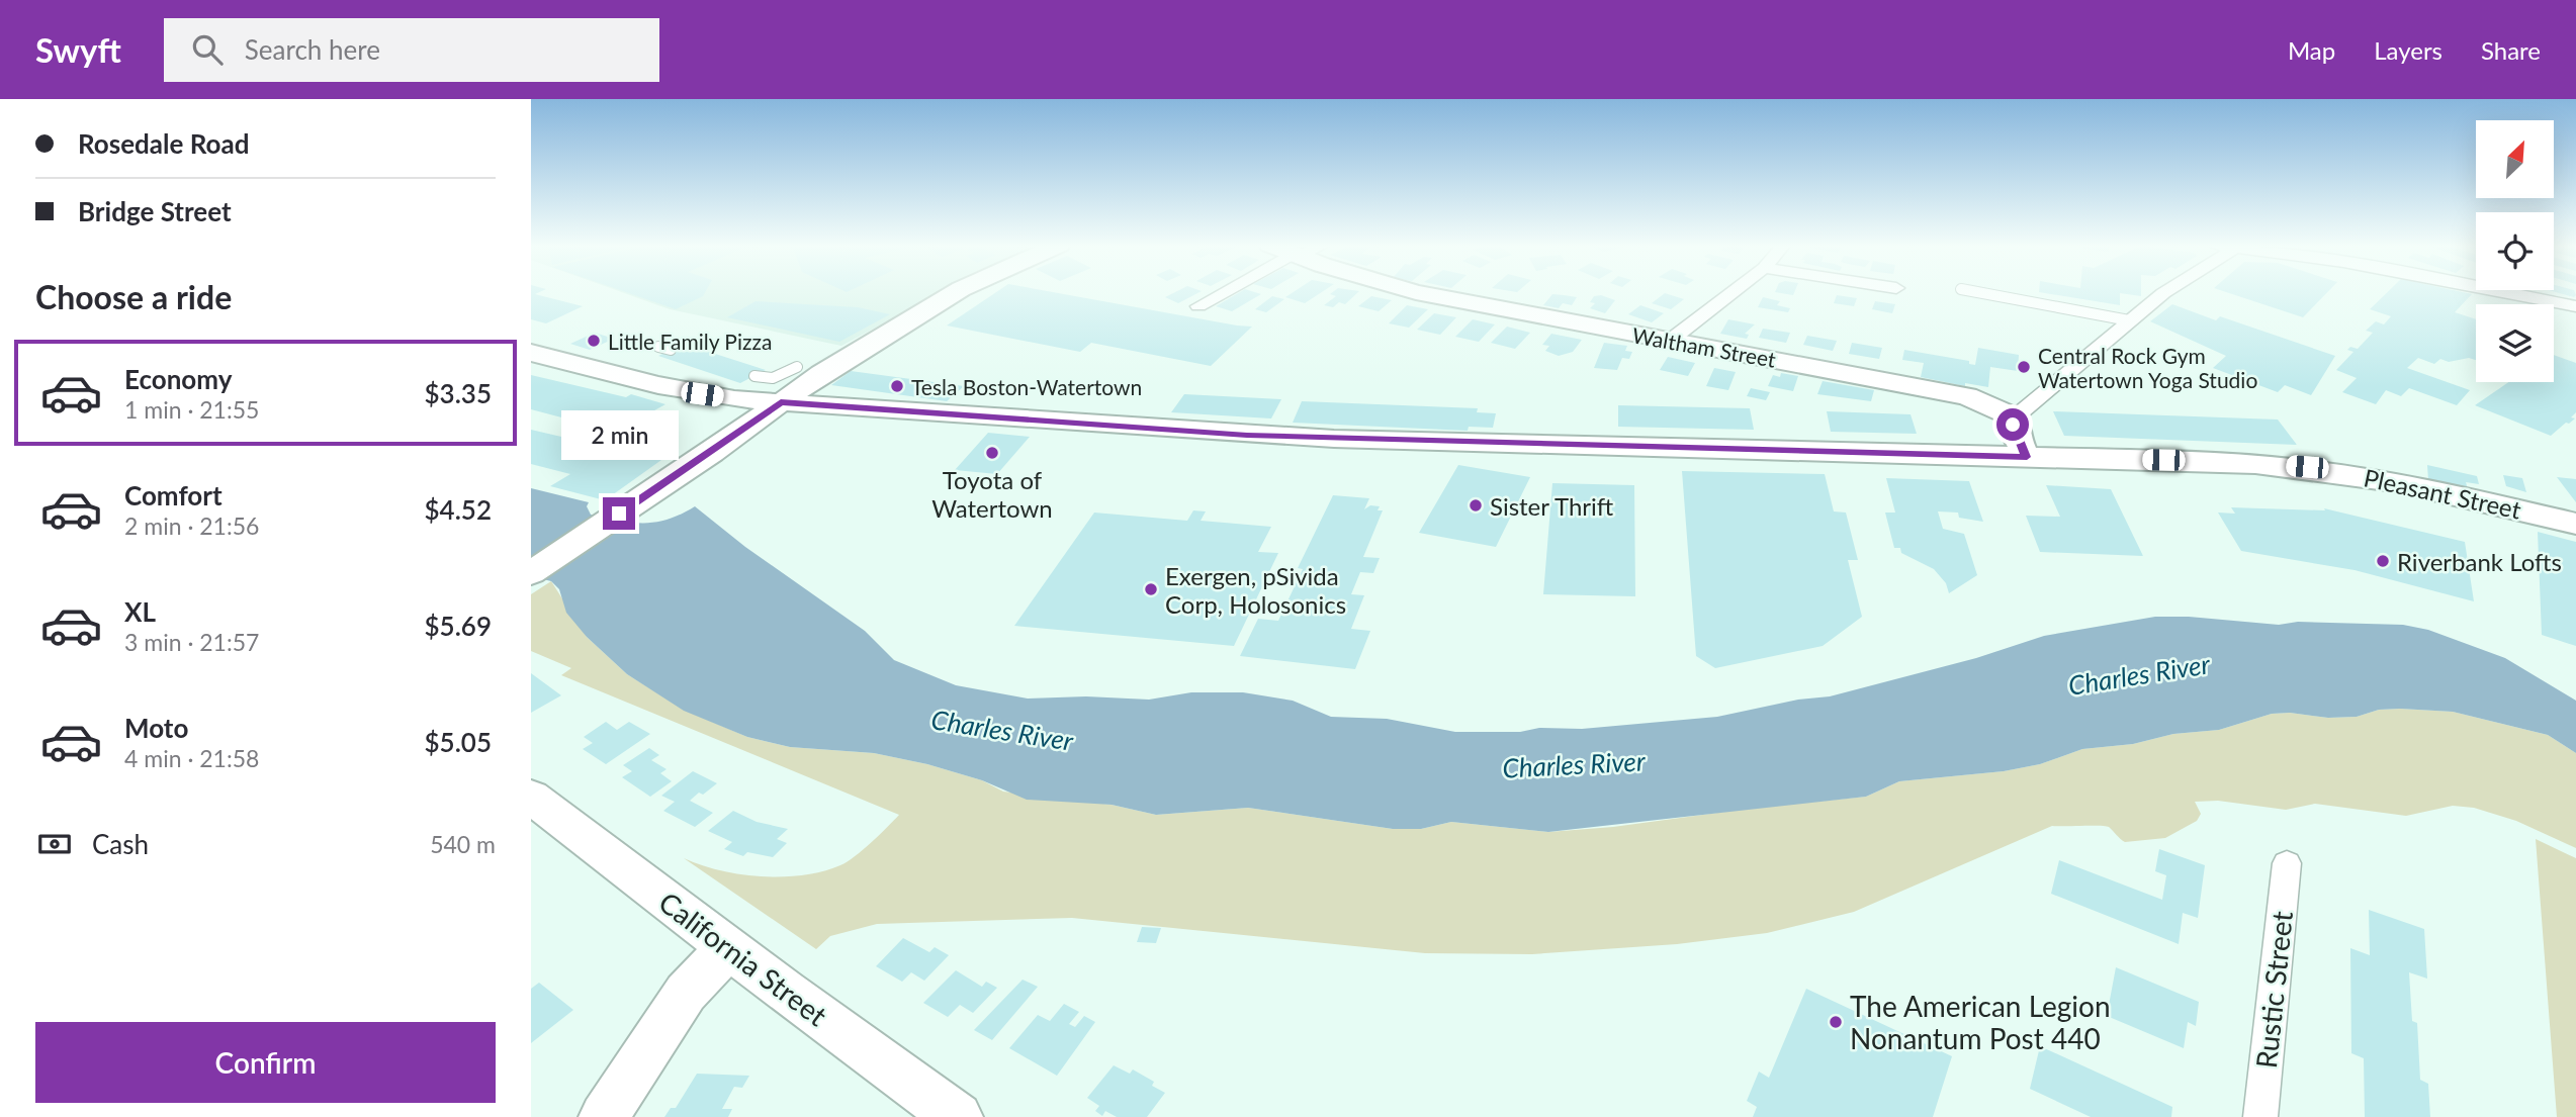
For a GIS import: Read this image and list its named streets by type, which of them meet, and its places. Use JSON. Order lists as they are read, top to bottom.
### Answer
{
  "streets": {
    "street": [
      "Waltham Street",
      "Pleasant Street",
      "California Street",
      "Rustic Street"
    ]
  },
  "water": ["Charles River"],
  "places": [
    "Little Family Pizza",
    "Central Rock Gym Watertown Yoga Studio",
    "Tesla Boston-Watertown",
    "Toyota of Watertown",
    "Sister Thrift",
    "Riverbank Lofts",
    "Exergen, pSivida Corp, Holosonics",
    "The American Legion Nonantum Post 440"
  ],
  "north": "top right",
  "page": {
    "header": "Swyft",
    "search": "Search here",
    "nav": ["Map", "Layers", "Share"],
    "banner": ["Rosedale Road", "Bridge Street"],
    "heading": "Choose a ride",
    "list": [
      {
        "name": "Economy",
        "note": "1 min · 21:55",
        "value": "$3.35"
      },
      {
        "name": "Comfort",
        "note": "2 min · 21:56",
        "value": "$4.52"
      },
      {
        "name": "XL",
        "note": "3 min · 21:57",
        "value": "$5.69"
      },
      {
        "name": "Moto",
        "note": "4 min · 21:58",
        "value": "$5.05"
      }
    ],
    "bubble": "2 min",
    "pay": ["Cash", "540 m"],
    "buttons": "Confirm"
  }
}
